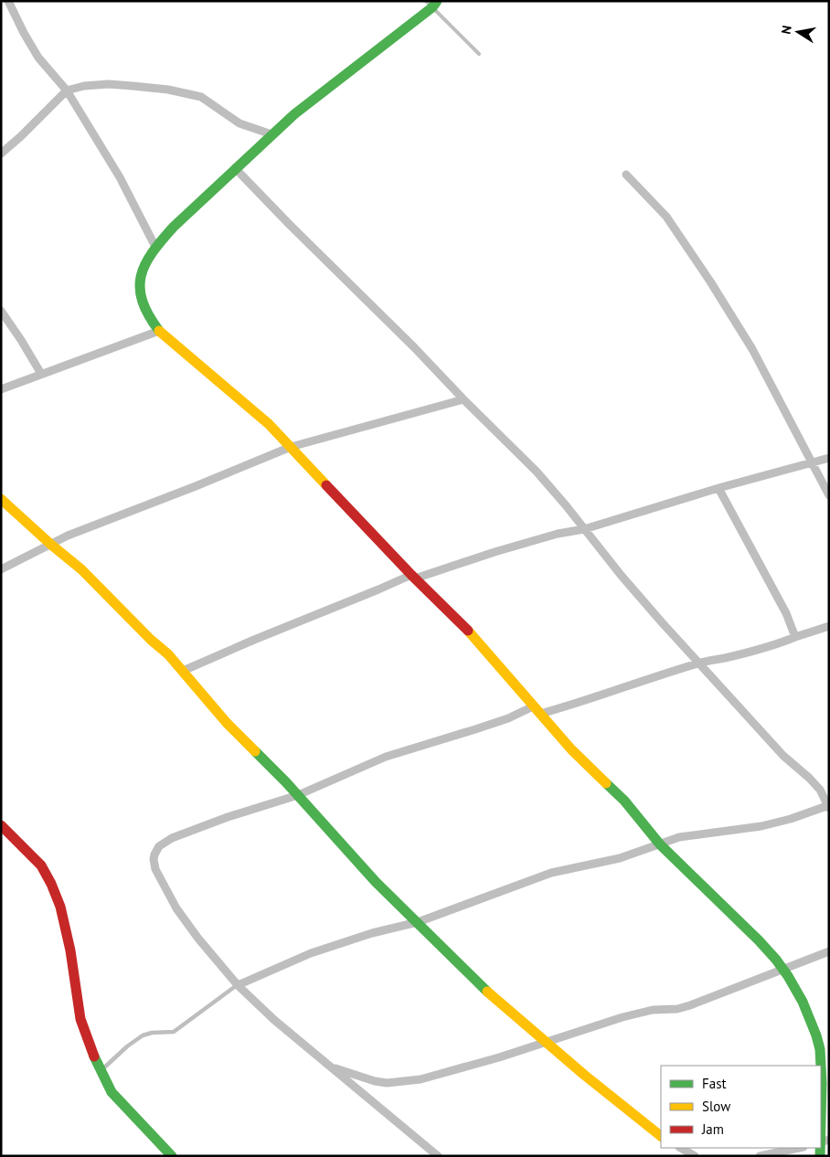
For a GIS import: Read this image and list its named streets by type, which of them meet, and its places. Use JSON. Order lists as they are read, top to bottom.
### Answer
{
  "legend": ["Fast", "Slow", "Jam"],
  "north": "left"
}
